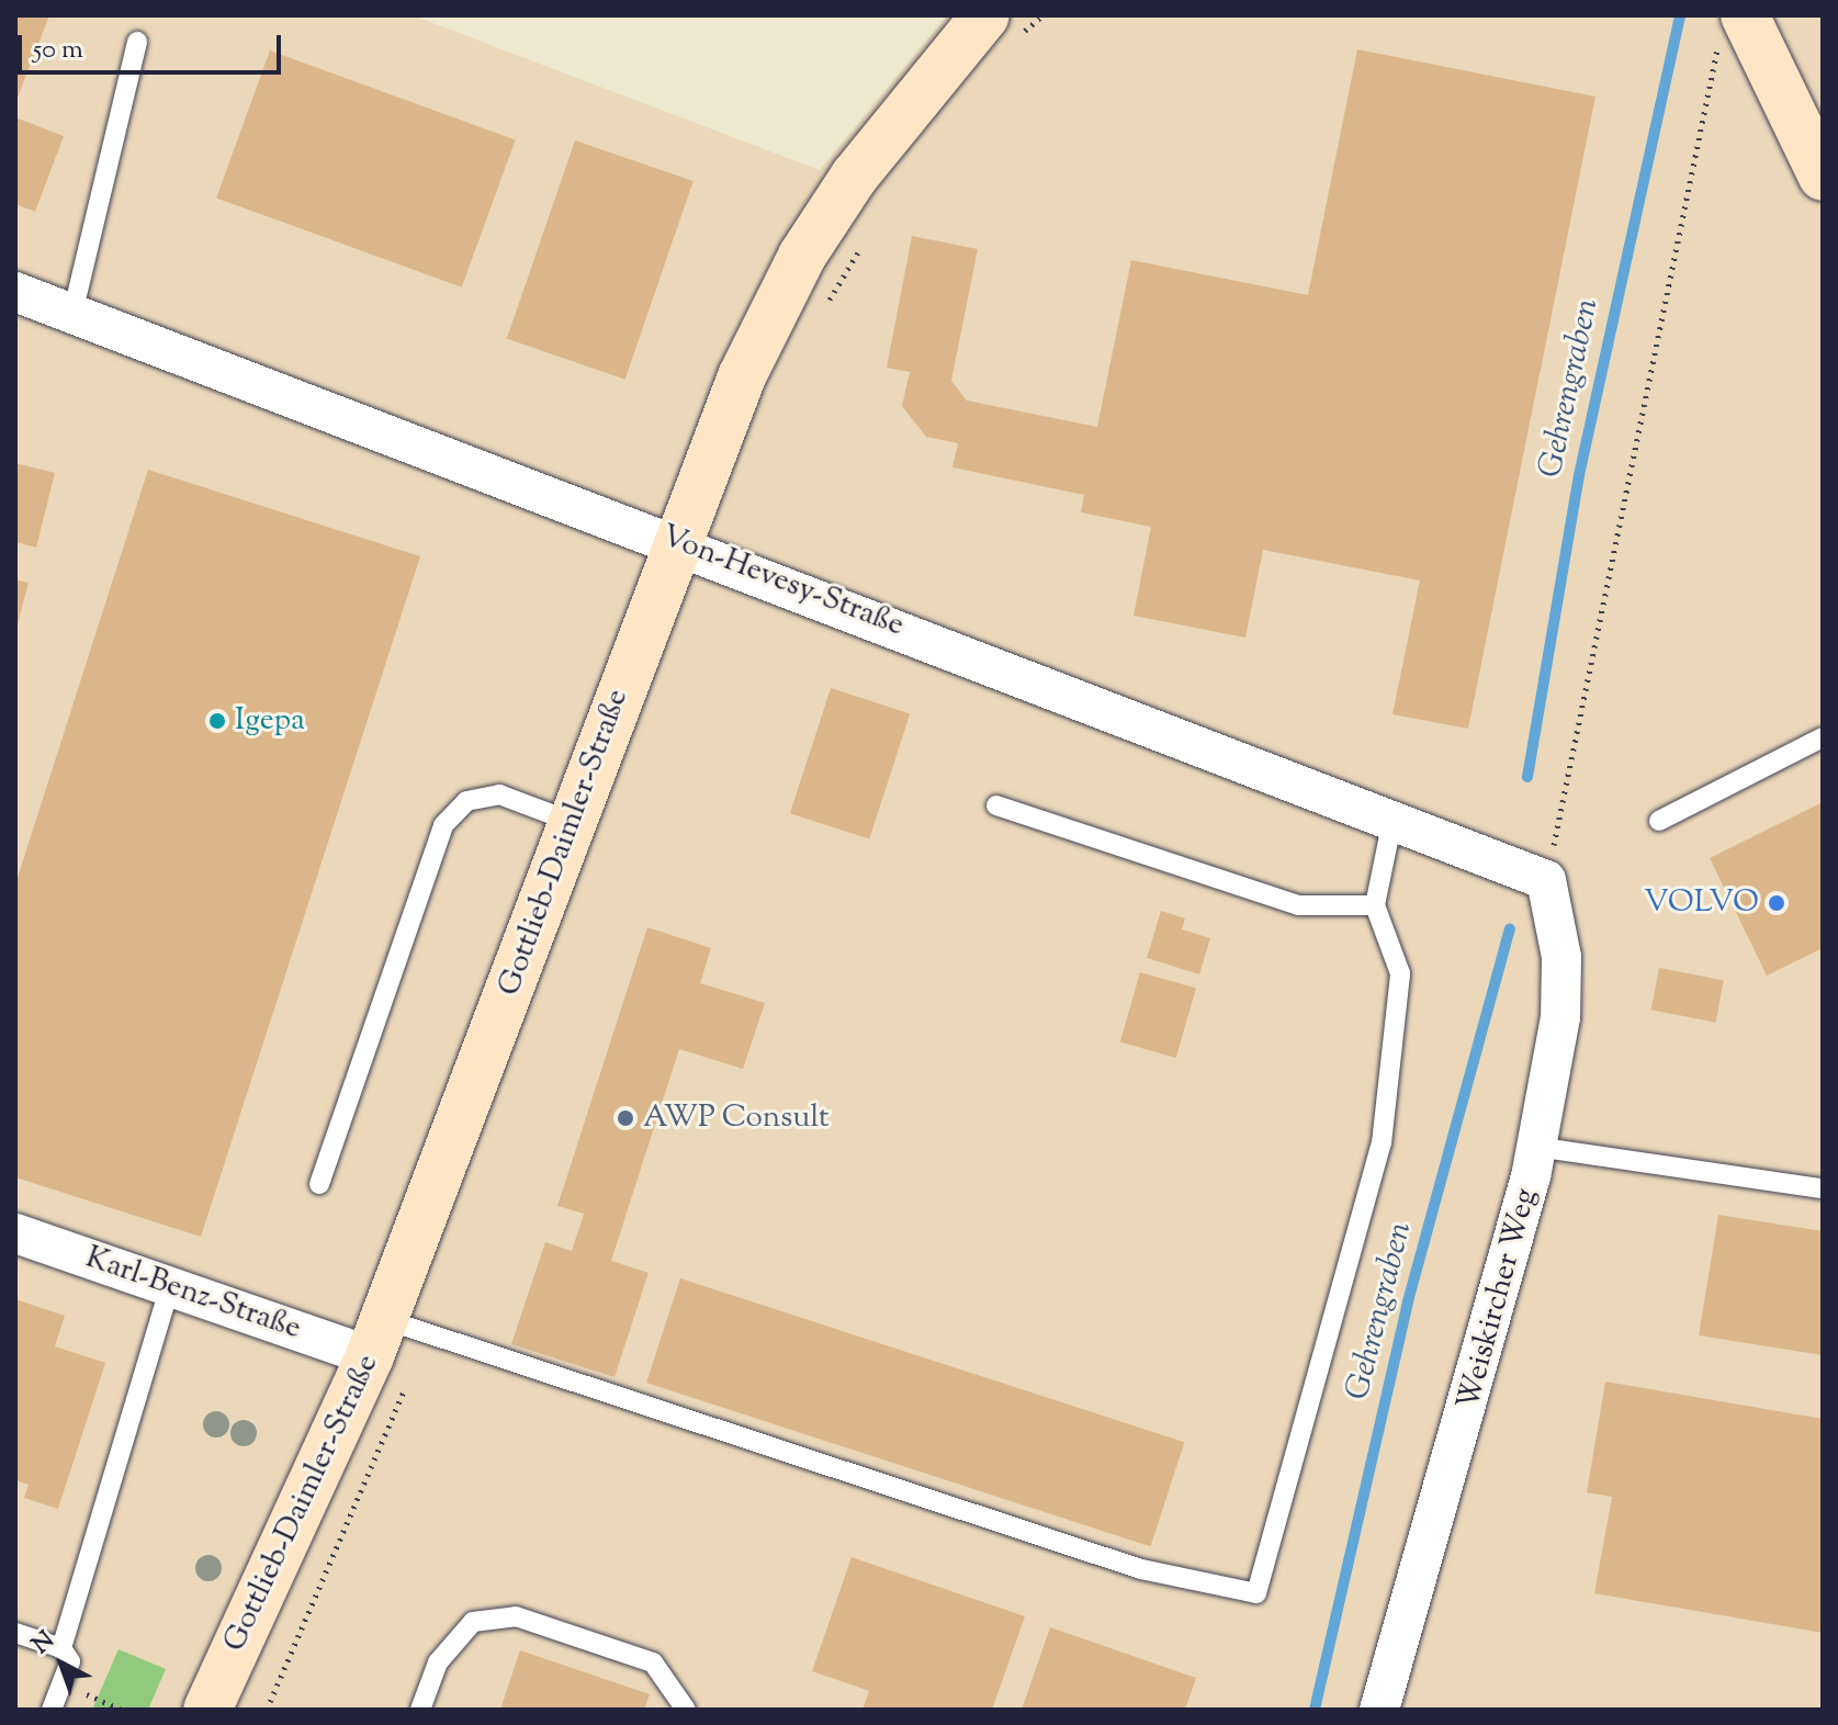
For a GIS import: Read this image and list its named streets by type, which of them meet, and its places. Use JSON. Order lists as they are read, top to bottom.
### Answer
{
  "streets": {
    "street": [
      "Von-Hevesy-Straße",
      "Gottlieb-Daimler-Straße",
      "Karl-Benz-Straße",
      "Weiskircher Weg"
    ]
  },
  "crossings": [
    ["Von-Hevesy-Straße", "Gottlieb-Daimler-Straße"],
    ["Von-Hevesy-Straße", "Weiskircher Weg"],
    ["Gottlieb-Daimler-Straße", "Karl-Benz-Straße"]
  ],
  "water": ["Gehrengraben"],
  "places": ["Igepa", "VOLVO", "AWP Consult"],
  "scale_bar": "50 m",
  "north": "top left"
}
